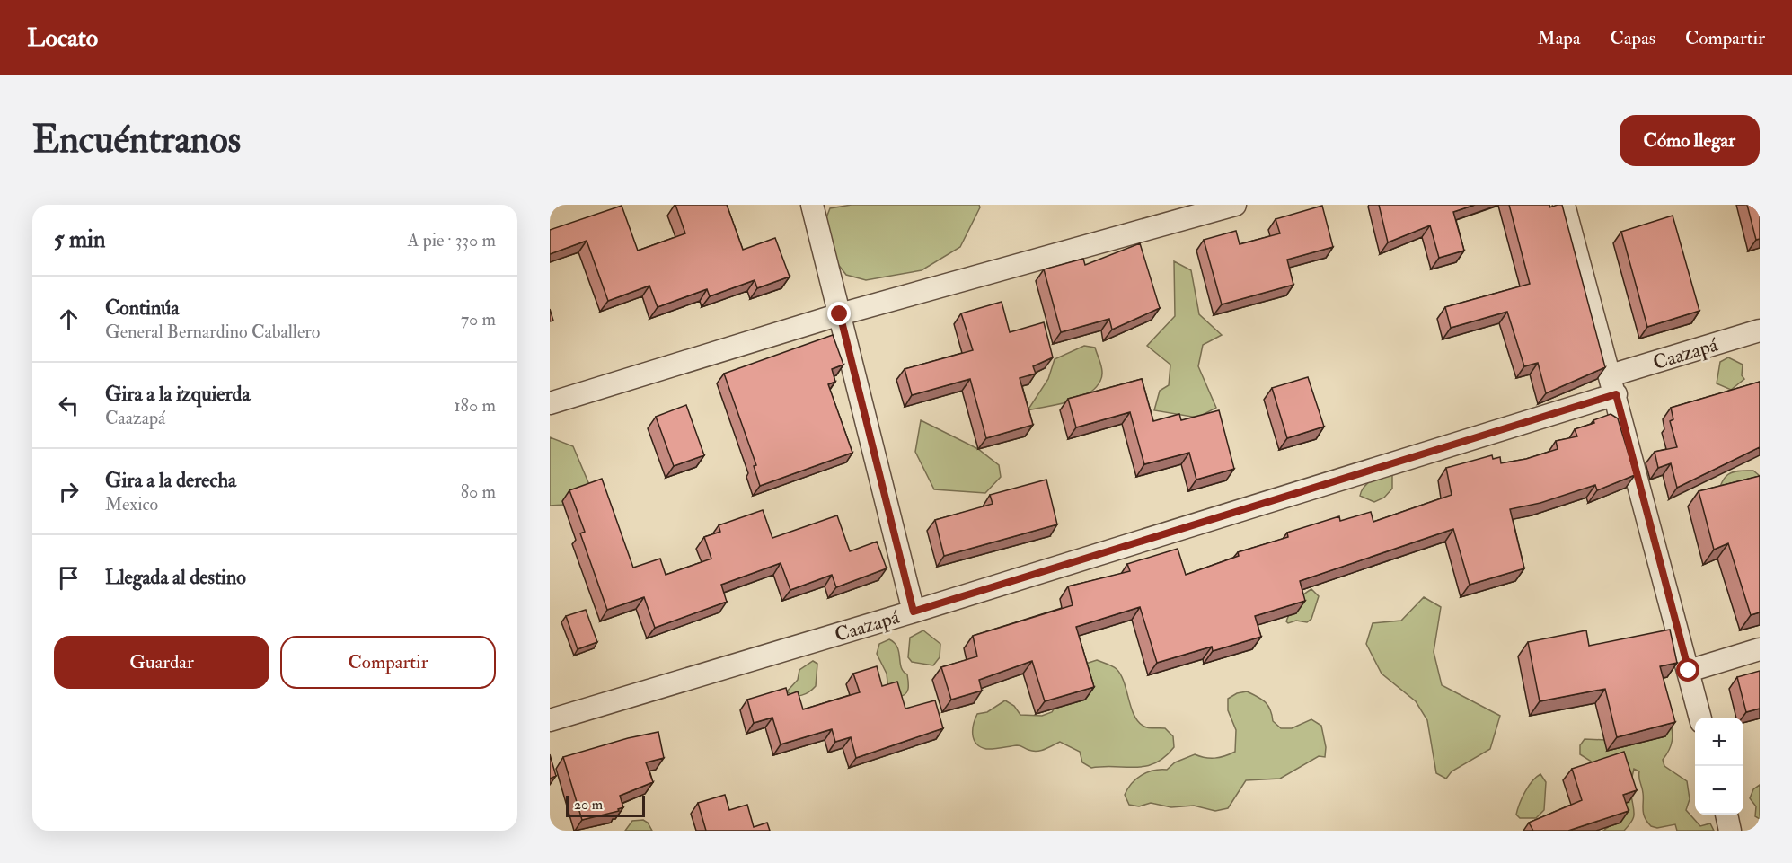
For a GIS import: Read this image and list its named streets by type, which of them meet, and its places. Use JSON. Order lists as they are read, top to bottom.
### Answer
{
  "streets": {
    "street": ["Caazapá"]
  },
  "scale_bar": "20 m",
  "page": {
    "header": "Locato",
    "nav": ["Mapa", "Capas", "Compartir"],
    "buttons": [
      "Cómo llegar",
      ["Guardar", "Compartir"]
    ],
    "title": "Encuéntranos",
    "heading": ["5 min", "A pie · 330 m"],
    "list": [
      ["Continúa", "General Bernardino Caballero", "70 m"],
      ["Gira a la izquierda", "Caazapá", "180 m"],
      ["Gira a la derecha", "Mexico", "80 m"],
      "Llegada al destino"
    ],
    "map_buttons": ["+", "−"],
    "scale": "20 m"
  }
}
